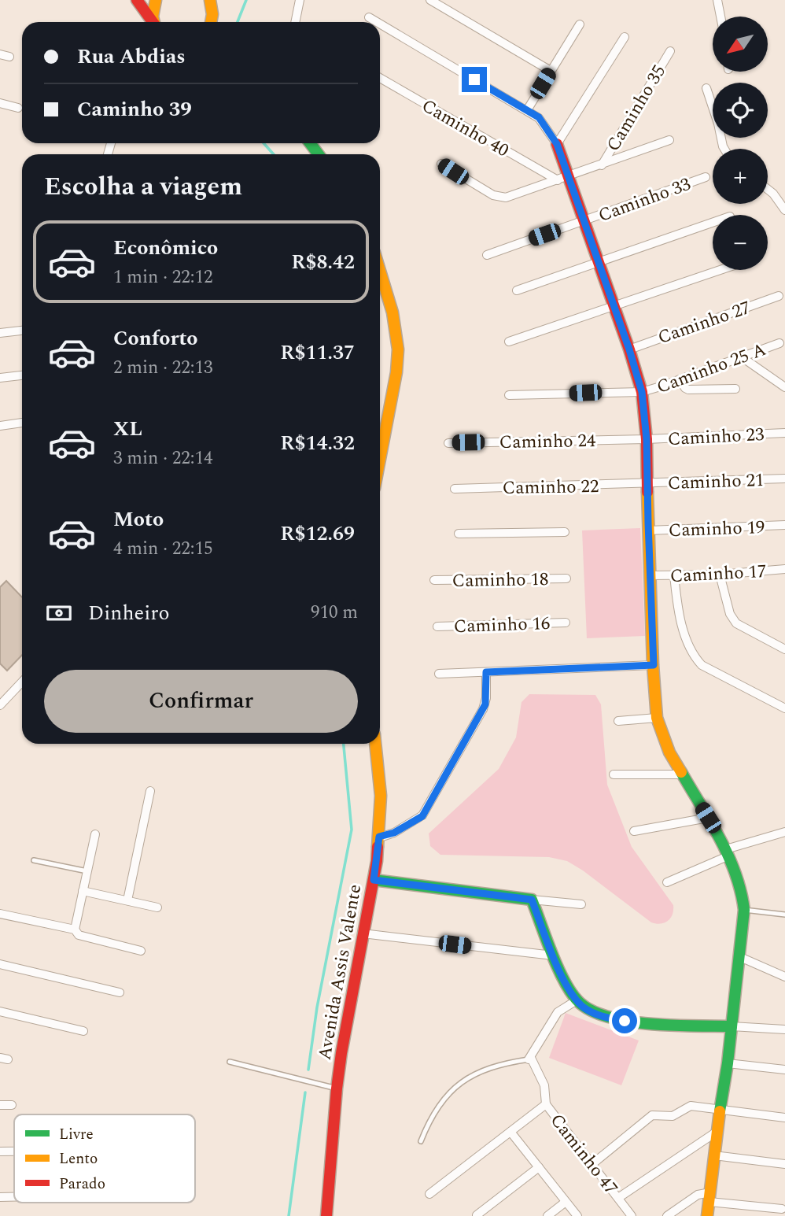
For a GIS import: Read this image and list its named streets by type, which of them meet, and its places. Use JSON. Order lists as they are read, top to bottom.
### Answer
{
  "streets": {
    "street": [
      "Caminho 35",
      "Caminho 40",
      "Caminho 33",
      "Caminho 27",
      "Caminho 25 A",
      "Caminho 23",
      "Caminho 24",
      "Caminho 21",
      "Caminho 22",
      "Caminho 19",
      "Caminho 17",
      "Caminho 18",
      "Caminho 16",
      "Avenida Assis Valente",
      "Caminho 47"
    ]
  },
  "crossings": [
    ["Caminho 35", "Caminho 40"],
    ["Caminho 23", "Caminho 24"],
    ["Caminho 21", "Caminho 22"]
  ],
  "legend": ["Livre", "Lento", "Parado"],
  "north": "bottom left",
  "page": {
    "map_buttons": ["+", "−"],
    "banner": ["Rua Abdias", "Caminho 39"],
    "heading": "Escolha a viagem",
    "list": [
      {
        "name": "Econômico",
        "note": "1 min · 22:12",
        "value": "R$8.42"
      },
      {
        "name": "Conforto",
        "note": "2 min · 22:13",
        "value": "R$11.37"
      },
      {
        "name": "XL",
        "note": "3 min · 22:14",
        "value": "R$14.32"
      },
      {
        "name": "Moto",
        "note": "4 min · 22:15",
        "value": "R$12.69"
      }
    ],
    "pay": ["Dinheiro", "910 m"],
    "buttons": "Confirmar"
  }
}
